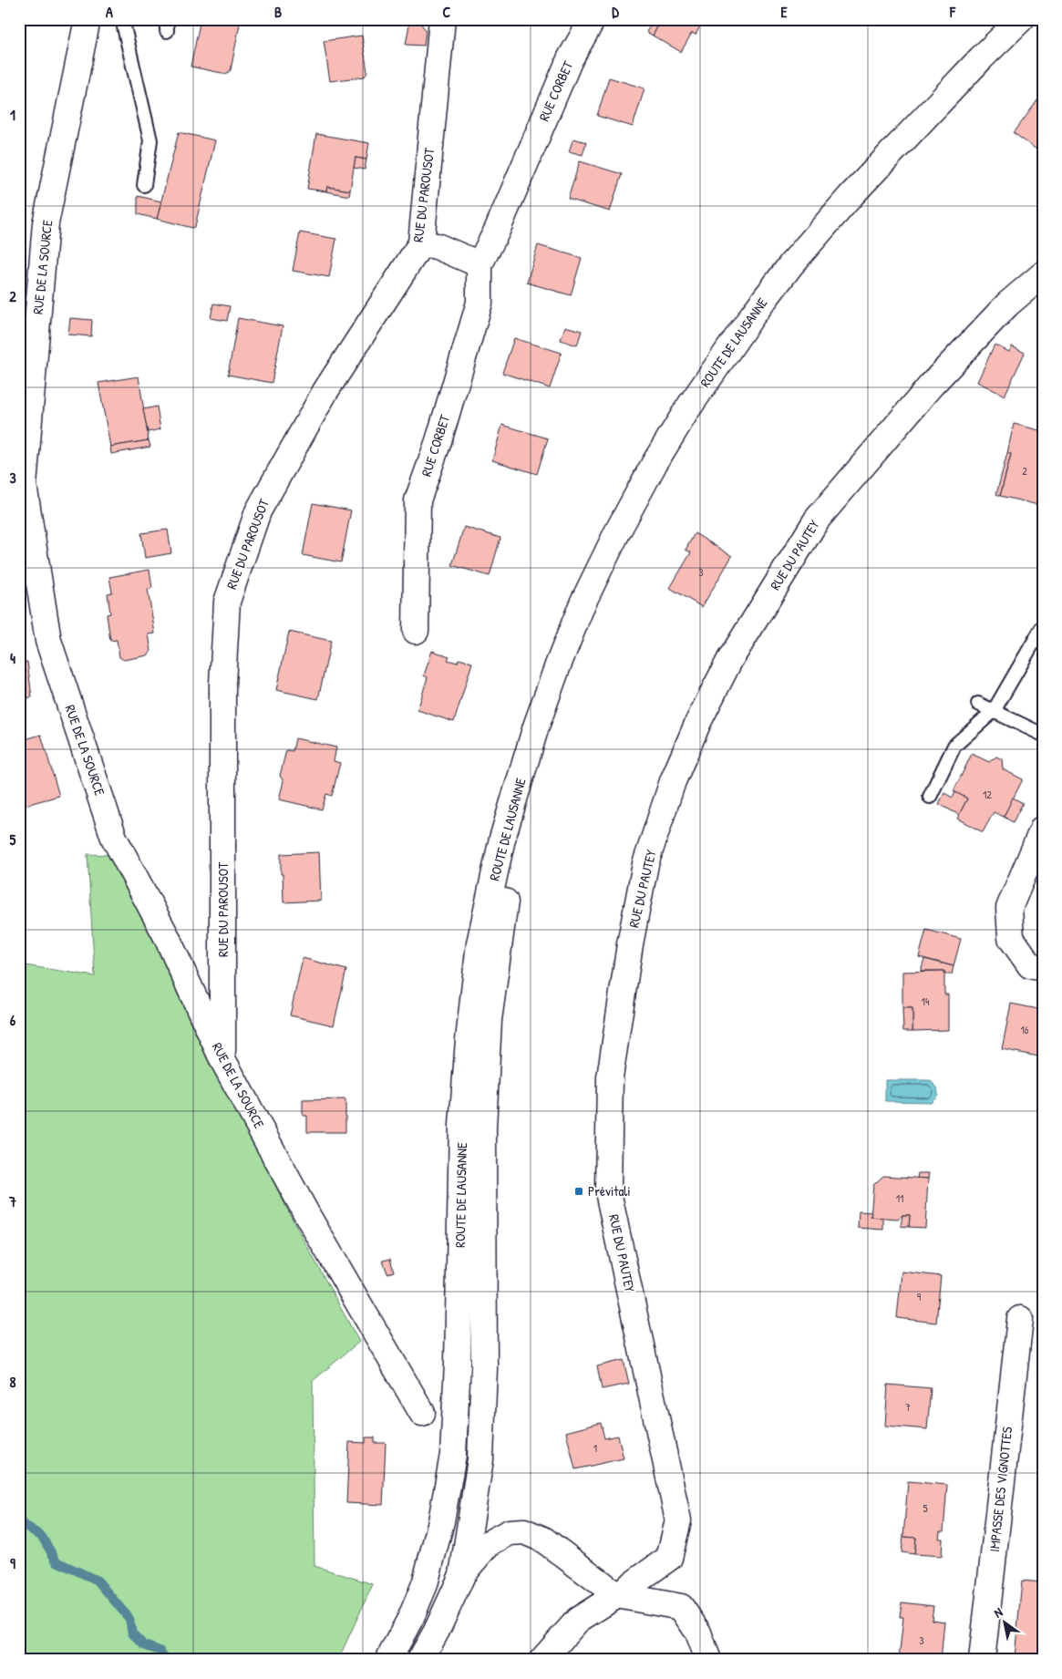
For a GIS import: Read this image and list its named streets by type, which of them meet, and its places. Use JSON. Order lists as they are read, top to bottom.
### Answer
{
  "streets": {
    "street": [
      "RUE CORBET",
      "RUE DU PAROUSOT",
      "RUE DE LA SOURCE",
      "ROUTE DE LAUSANNE",
      "RUE DU PAUTEY",
      "IMPASSE DES VIGNOTTES"
    ]
  },
  "crossings": [
    ["RUE DU PAROUSOT", "RUE DE LA SOURCE"]
  ],
  "places": {
    "transit": ["Prévitali"]
  },
  "house_numbers": [
    "2",
    "3",
    "12",
    "14",
    "16",
    "11",
    "9",
    "7",
    "1",
    "5",
    "3"
  ],
  "north": "top left",
  "grid": {
    "columns": [
      "A",
      "B",
      "C",
      "D",
      "E",
      "F"
    ],
    "rows": [
      "1",
      "2",
      "3",
      "4",
      "5",
      "6",
      "7",
      "8",
      "9"
    ]
  }
}
